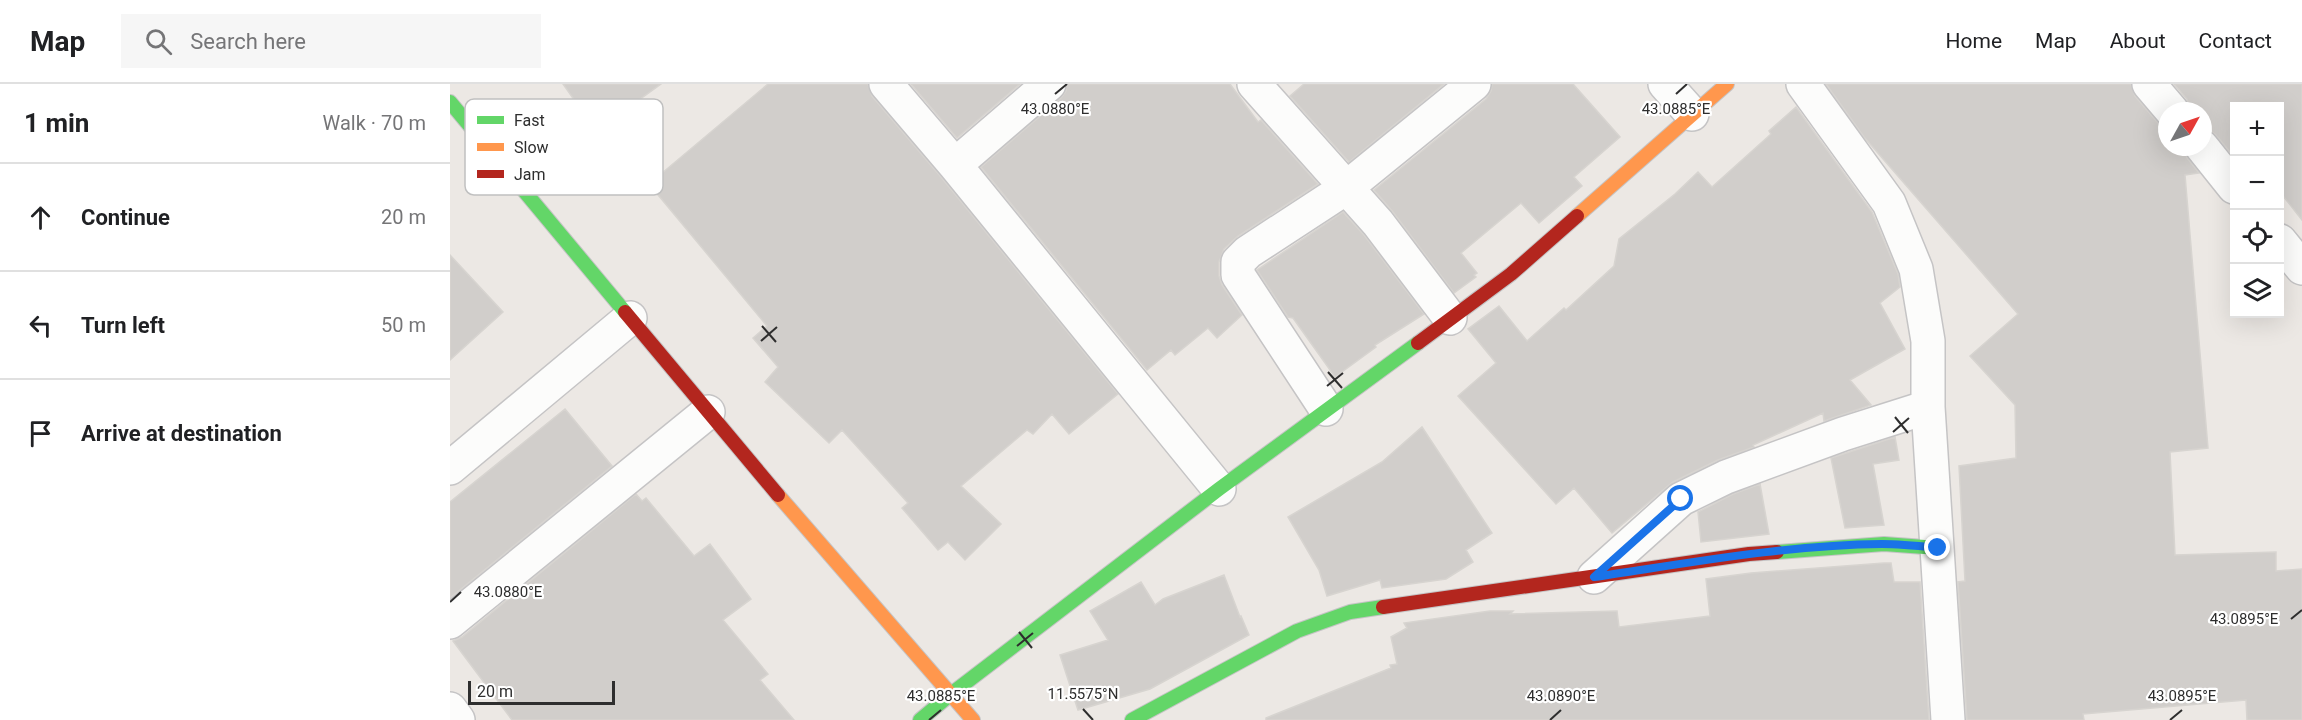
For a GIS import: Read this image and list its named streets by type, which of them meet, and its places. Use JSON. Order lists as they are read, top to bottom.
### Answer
{
  "legend": ["Fast", "Slow", "Jam"],
  "scale_bar": "20 m",
  "north": "top right",
  "page": {
    "header": "Map",
    "search": "Search here",
    "nav": [
      "Home",
      "Map",
      "About",
      "Contact"
    ],
    "heading": ["1 min", "Walk · 70 m"],
    "map_buttons": ["+", "−"],
    "list": [
      ["Continue", "20 m"],
      ["Turn left", "50 m"],
      "Arrive at destination"
    ],
    "scale": "20 m"
  },
  "coordinates": [
    "43.0880°E",
    "43.0885°E",
    "43.0895°E",
    "11.5575°N",
    "43.0890°E"
  ]
}
